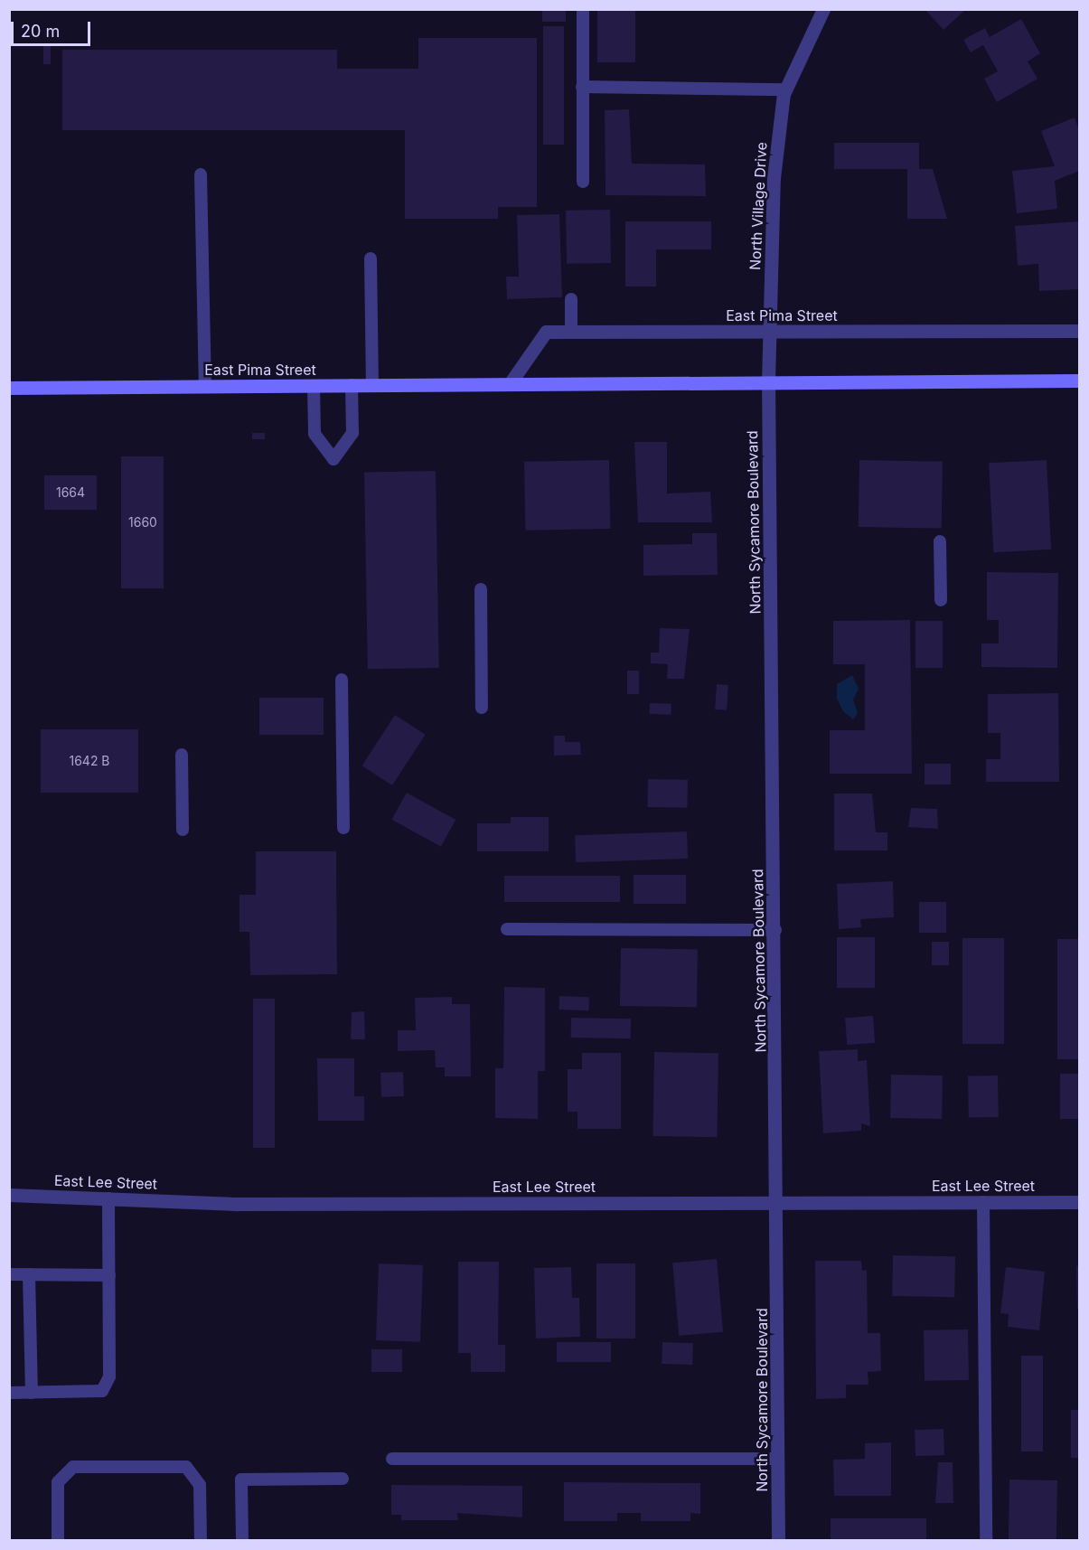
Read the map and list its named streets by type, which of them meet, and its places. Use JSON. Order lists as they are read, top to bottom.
{
  "streets": {
    "street": [
      "North Village Drive",
      "East Pima Street",
      "North Sycamore Boulevard",
      "East Lee Street"
    ]
  },
  "crossings": [
    ["North Village Drive", "East Pima Street"],
    ["North Village Drive", "North Sycamore Boulevard"],
    ["East Pima Street", "North Sycamore Boulevard"],
    ["North Sycamore Boulevard", "East Lee Street"]
  ],
  "house_numbers": ["1664", "1660", "1642 B"],
  "scale_bar": "20 m"
}
